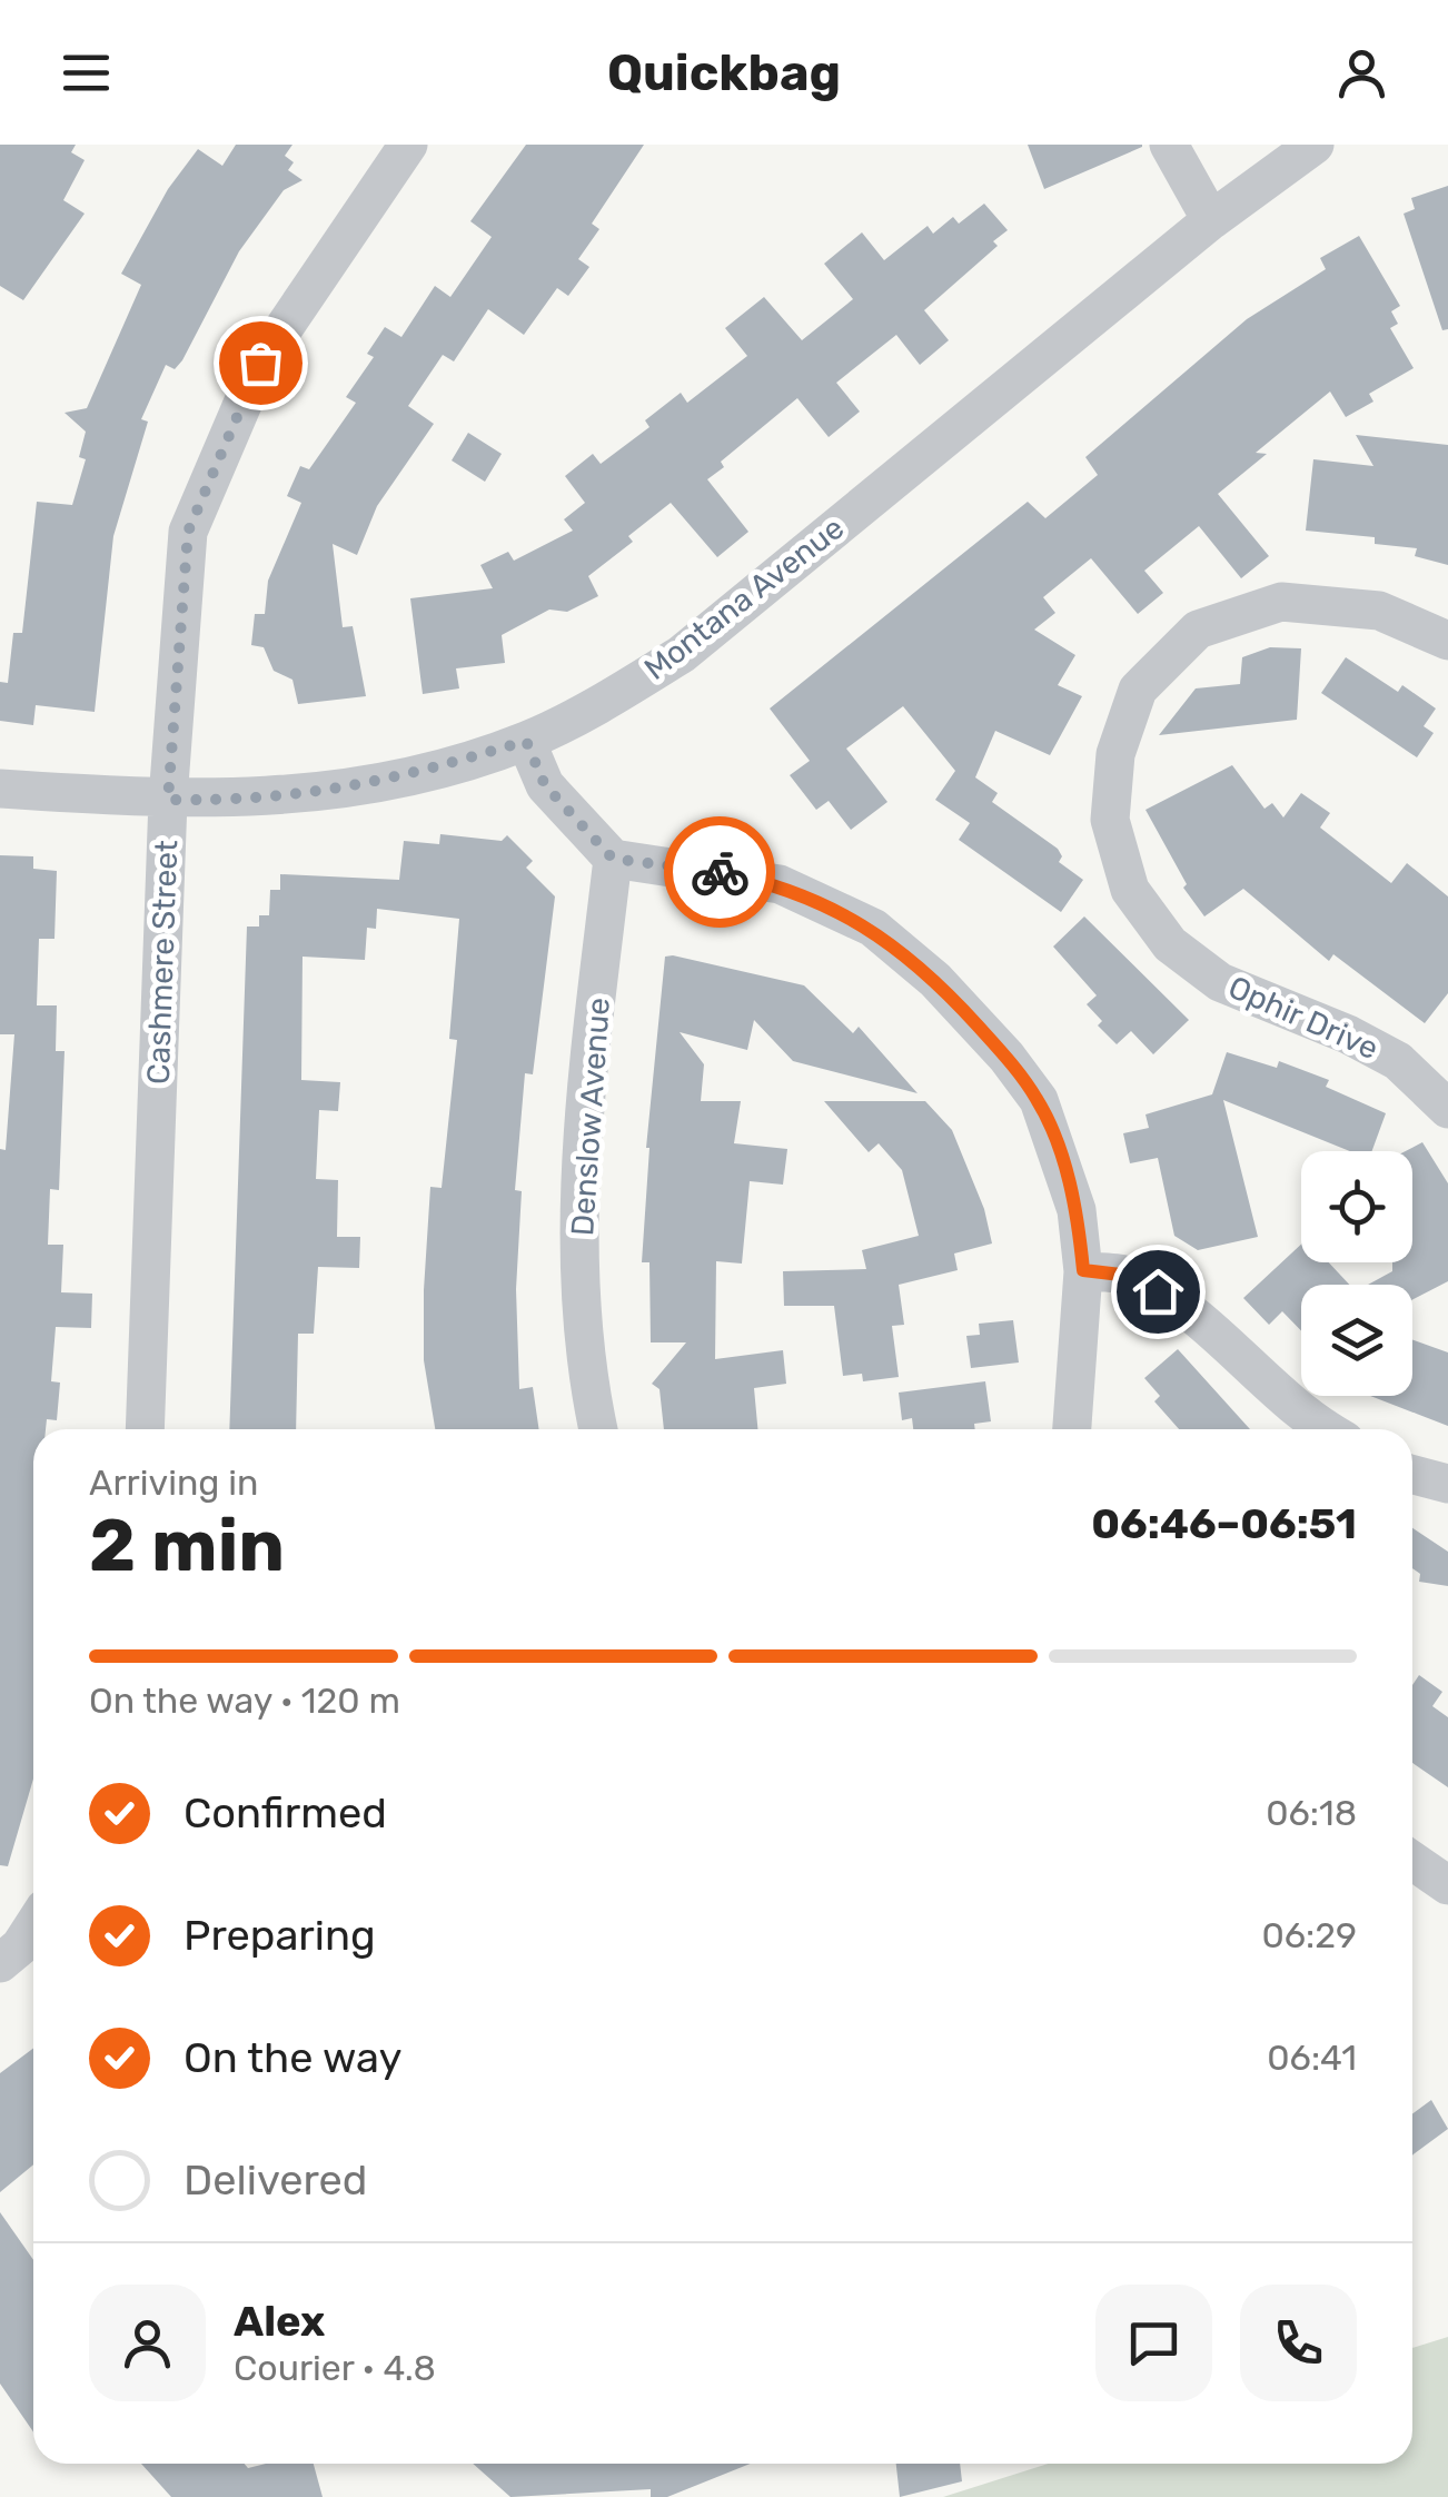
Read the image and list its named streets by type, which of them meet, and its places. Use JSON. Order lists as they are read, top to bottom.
{
  "streets": {
    "street": [
      "Montana Avenue",
      "Cashmere Street",
      "Ophir Drive",
      "Denslow Avenue"
    ]
  },
  "crossings": [
    ["Montana Avenue", "Cashmere Street"]
  ],
  "page": {
    "header": "Quickbag",
    "heading": ["2 min", "Arriving in", "06:46–06:51"],
    "panel": ["Alex", "Courier · 4.8"],
    "bar": "On the way · 120 m",
    "list": [
      ["Confirmed", "06:18"],
      ["Preparing", "06:29"],
      ["On the way", "06:41"],
      "Delivered"
    ]
  }
}
